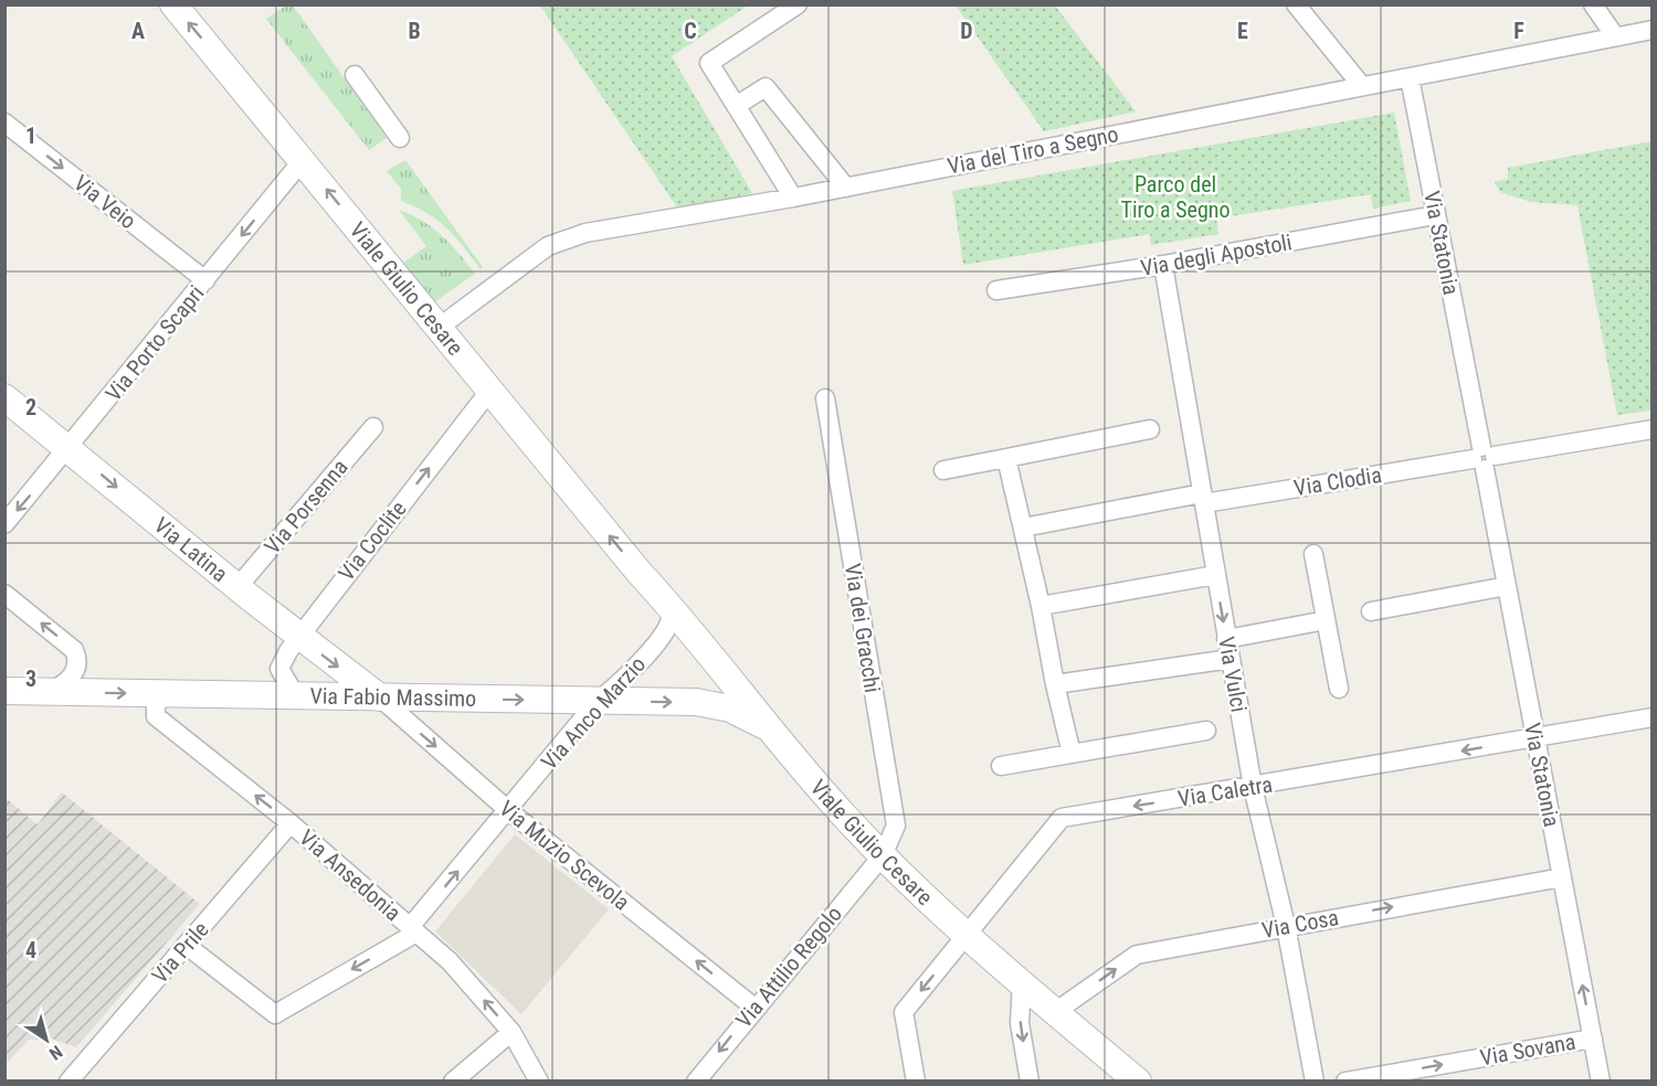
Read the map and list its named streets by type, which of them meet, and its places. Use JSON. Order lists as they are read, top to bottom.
{
  "streets": {
    "main road": ["Viale Giulio Cesare", "Via Latina", "Via Fabio Massimo"],
    "street": [
      "Via del Tiro a Segno",
      "Via Veio",
      "Via Statonia",
      "Via degli Apostoli",
      "Via Porto Scapri",
      "Via Clodia",
      "Via Porsenna",
      "Via Coclite",
      "Via dei Gracchi",
      "Via Vulci",
      "Via Anco Marzio",
      "Via Caletra",
      "Via Muzio Scevola",
      "Via Ansedonia",
      "Via Cosa",
      "Via Prile",
      "Via Attilio Regolo",
      "Via Sovana"
    ]
  },
  "crossings": [
    ["Via del Tiro a Segno", "Via Statonia"],
    ["Via del Tiro a Segno", "Viale Giulio Cesare"],
    ["Via Veio", "Via Porto Scapri"],
    ["Via Statonia", "Via degli Apostoli"],
    ["Via Statonia", "Via Clodia"],
    ["Via Statonia", "Via Caletra"],
    ["Via Statonia", "Via Cosa"],
    ["Via Statonia", "Via Sovana"],
    ["Via degli Apostoli", "Via Vulci"],
    ["Viale Giulio Cesare", "Via Porto Scapri"],
    ["Viale Giulio Cesare", "Via Coclite"],
    ["Viale Giulio Cesare", "Via dei Gracchi"],
    ["Viale Giulio Cesare", "Via Fabio Massimo"],
    ["Viale Giulio Cesare", "Via Anco Marzio"],
    ["Viale Giulio Cesare", "Via Caletra"],
    ["Viale Giulio Cesare", "Via Cosa"],
    ["Viale Giulio Cesare", "Via Attilio Regolo"],
    ["Via Porto Scapri", "Via Latina"],
    ["Via Clodia", "Via Vulci"],
    ["Via Porsenna", "Via Latina"],
    ["Via Coclite", "Via Latina"],
    ["Via Coclite", "Via Fabio Massimo"],
    ["Via Latina", "Via Fabio Massimo"],
    ["Via Latina", "Via Muzio Scevola"],
    ["Via dei Gracchi", "Via Attilio Regolo"],
    ["Via Vulci", "Via Caletra"],
    ["Via Vulci", "Via Cosa"],
    ["Via Fabio Massimo", "Via Anco Marzio"],
    ["Via Fabio Massimo", "Via Muzio Scevola"],
    ["Via Fabio Massimo", "Via Ansedonia"],
    ["Via Anco Marzio", "Via Muzio Scevola"],
    ["Via Anco Marzio", "Via Ansedonia"],
    ["Via Anco Marzio", "Via Prile"],
    ["Via Muzio Scevola", "Via Attilio Regolo"],
    ["Via Ansedonia", "Via Prile"]
  ],
  "one_way": [
    "Via Veio",
    "Viale Giulio Cesare",
    "Via Porto Scapri",
    "Via Coclite",
    "Via Latina",
    "Via Fabio Massimo",
    "Via Ansedonia",
    "Via Cosa",
    "Via Sovana"
  ],
  "parks": ["Parco del Tiro a Segno"],
  "north": "bottom right",
  "grid": {
    "columns": [
      "A",
      "B",
      "C",
      "D",
      "E",
      "F"
    ],
    "rows": [
      "1",
      "2",
      "3",
      "4"
    ]
  }
}
